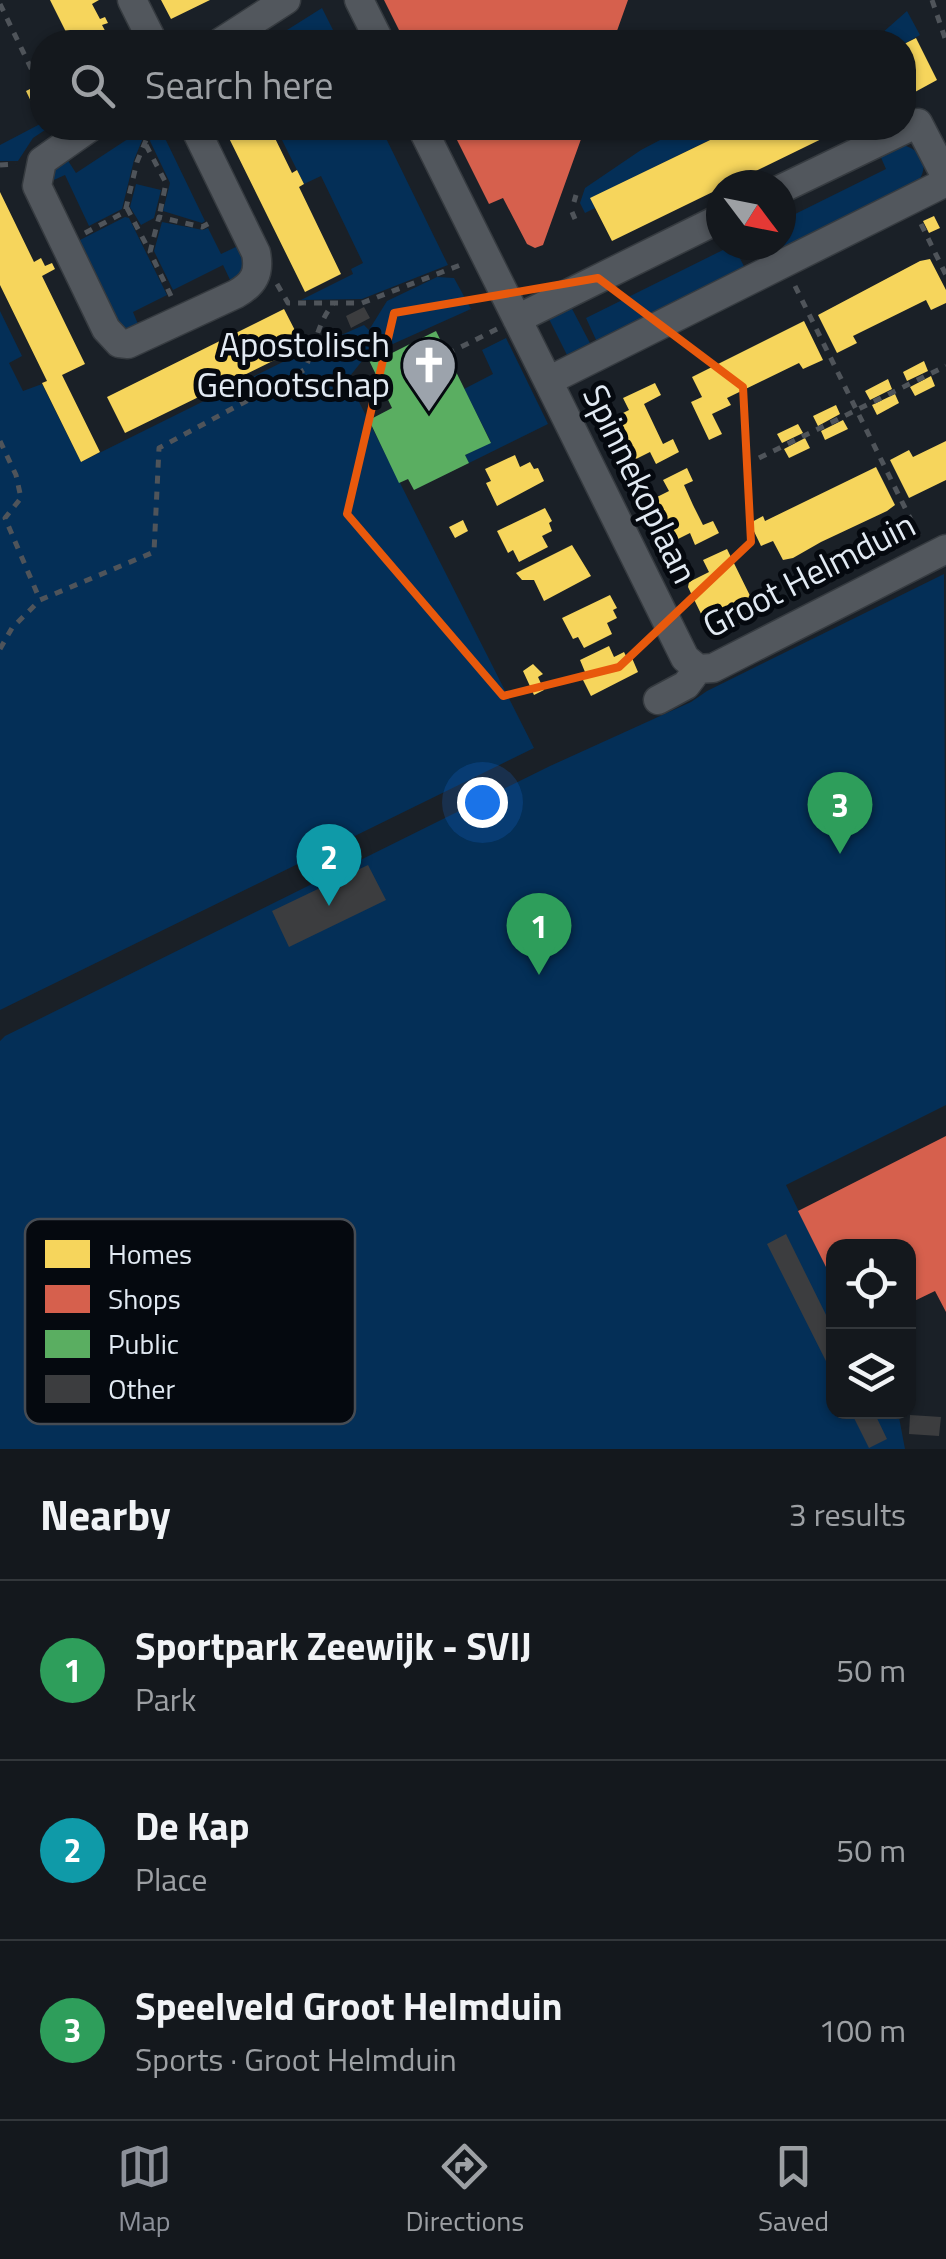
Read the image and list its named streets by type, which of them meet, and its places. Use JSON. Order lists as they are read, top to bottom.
{
  "streets": {
    "street": ["Spinnekoplaan", "Groot Helmduin"]
  },
  "crossings": [
    ["Spinnekoplaan", "Groot Helmduin"]
  ],
  "places": {
    "church": ["Apostolisch Genootschap"]
  },
  "legend": [
    "Homes",
    "Shops",
    "Public",
    "Other"
  ],
  "north": "bottom right",
  "page": {
    "search": "Search here",
    "pins": ["3", "2", "1"],
    "heading": ["Nearby", "3 results"],
    "list": [
      {
        "mark": "1",
        "name": "Sportpark Zeewijk - SVIJ",
        "note": "Park",
        "value": "50 m"
      },
      {
        "mark": "2",
        "name": "De Kap",
        "note": "Place",
        "value": "50 m"
      },
      {
        "mark": "3",
        "name": "Speelveld Groot Helmduin",
        "note": "Sports · Groot Helmduin",
        "value": "100 m"
      }
    ],
    "nav": ["Map", "Directions", "Saved"]
  }
}
